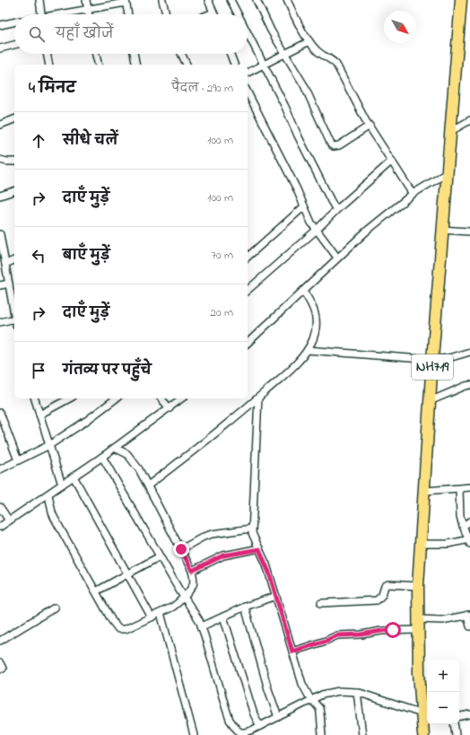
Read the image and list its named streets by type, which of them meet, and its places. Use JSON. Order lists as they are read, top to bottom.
{
  "streets": {
    "highway": ["NH719"]
  },
  "north": "bottom right",
  "page": {
    "search": "यहाँ खोजें",
    "heading": ["4 मिनट", "पैदल · 290 m"],
    "list": [
      ["सीधे चलें", "100 m"],
      ["दाएँ मुड़ें", "100 m"],
      ["बाएँ मुड़ें", "70 m"],
      ["दाएँ मुड़ें", "20 m"],
      "गंतव्य पर पहुँचे"
    ],
    "map_buttons": ["+", "−"]
  }
}
